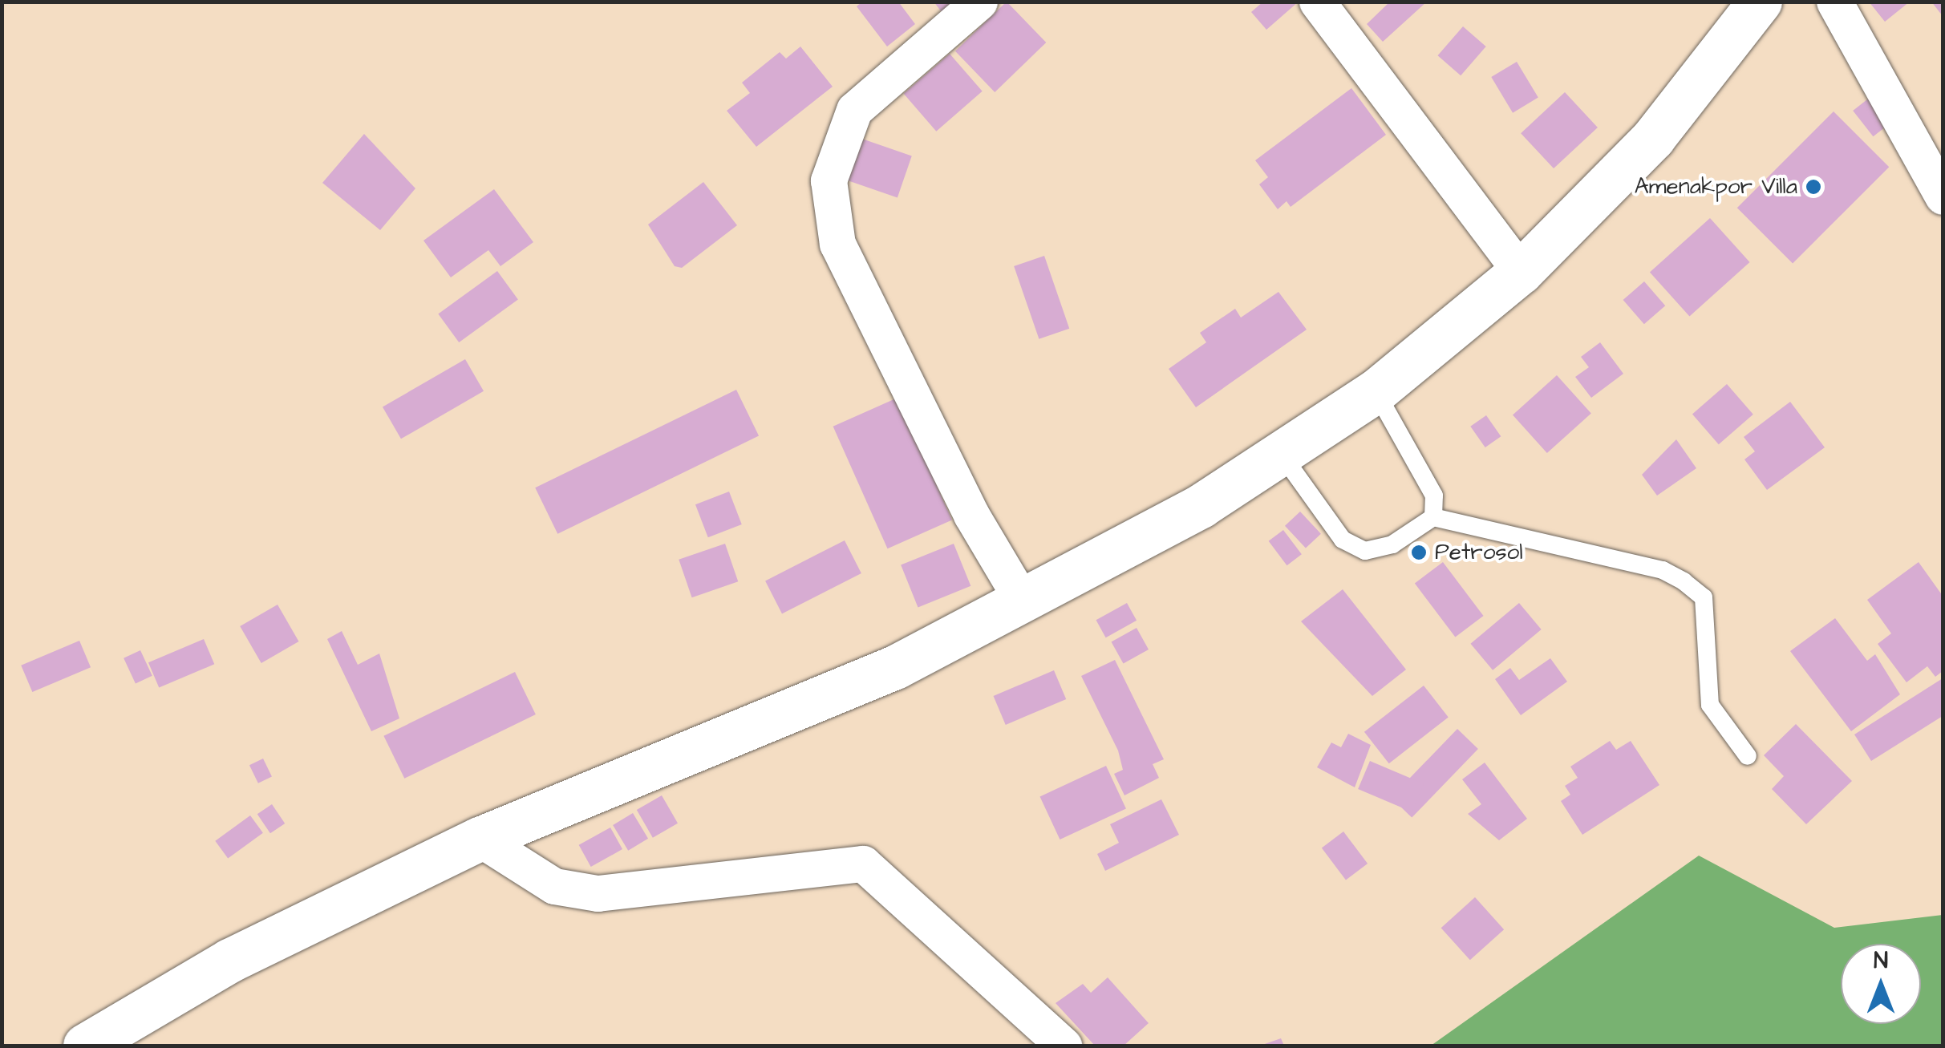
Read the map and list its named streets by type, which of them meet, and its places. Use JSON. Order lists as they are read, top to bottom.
{
  "places": ["Amenakpor Villa", "Petrosol"],
  "north": "top"
}
